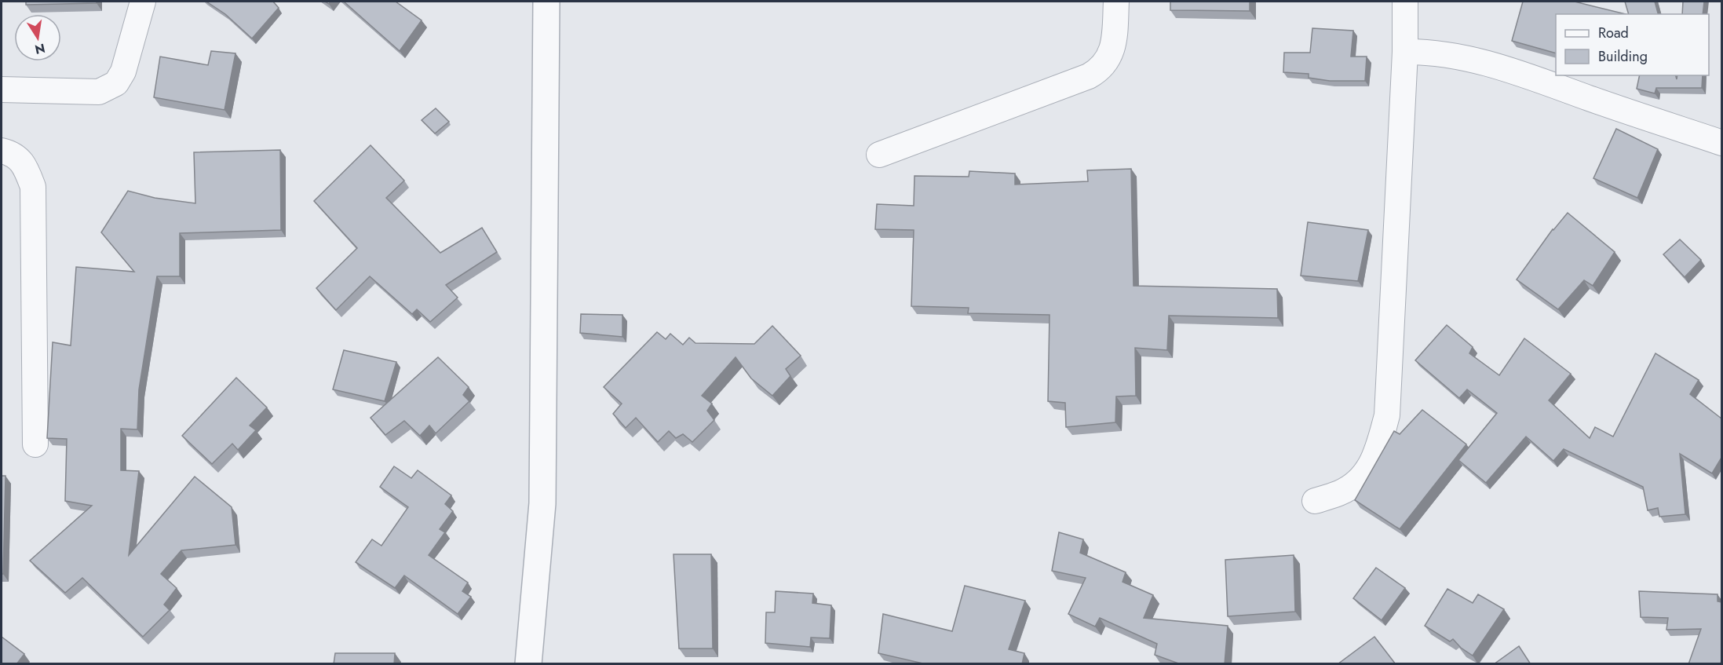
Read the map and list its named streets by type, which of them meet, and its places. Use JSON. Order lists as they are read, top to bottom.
{
  "legend": ["Road", "Building"],
  "north": "bottom"
}
